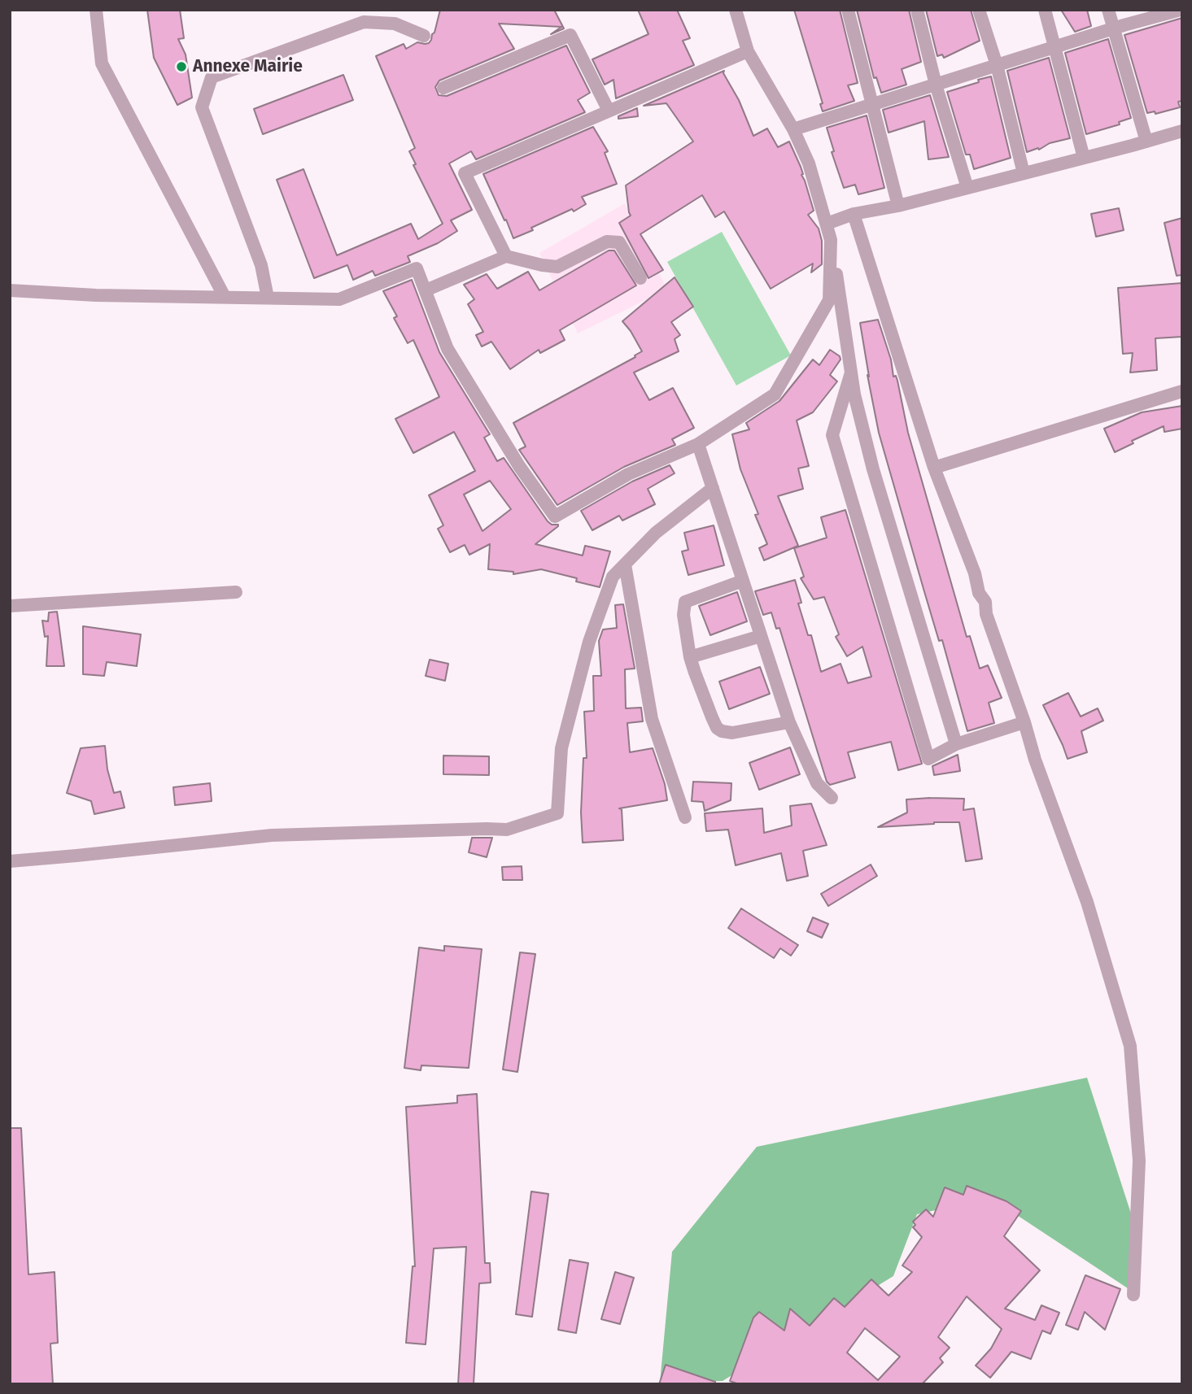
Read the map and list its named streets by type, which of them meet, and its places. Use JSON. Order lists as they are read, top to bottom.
{
  "places": ["Annexe Mairie"]
}
